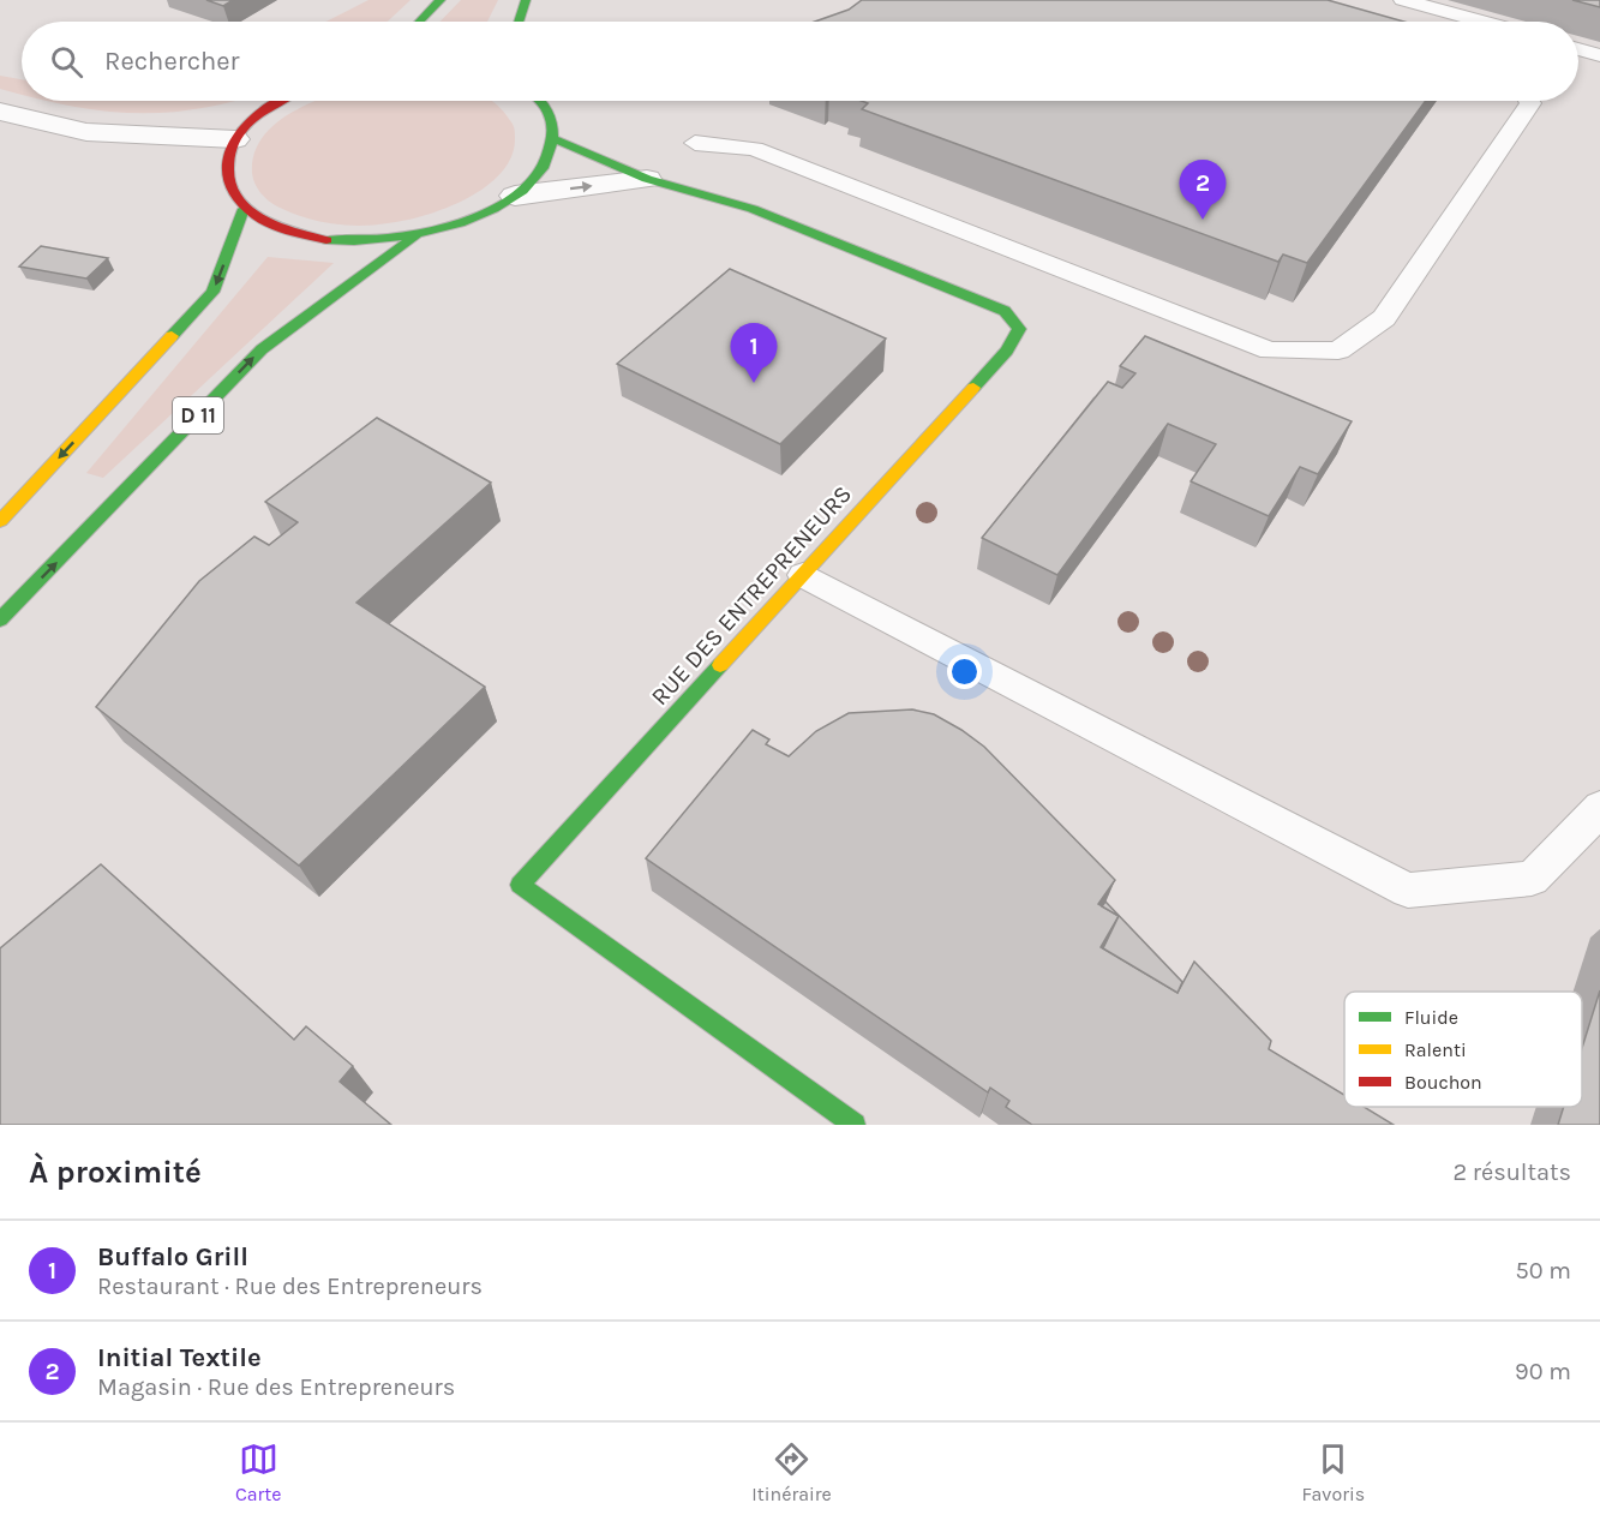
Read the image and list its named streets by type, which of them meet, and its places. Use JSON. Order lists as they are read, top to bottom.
{
  "streets": {
    "main road": ["D 11", "RUE DES ENTREPRENEURS"]
  },
  "legend": ["Fluide", "Ralenti", "Bouchon"],
  "page": {
    "search": "Rechercher",
    "pins": ["2", "1"],
    "heading": ["À proximité", "2 résultats"],
    "list": [
      {
        "mark": "1",
        "name": "Buffalo Grill",
        "note": "Restaurant · Rue des Entrepreneurs",
        "value": "50 m"
      },
      {
        "mark": "2",
        "name": "Initial Textile",
        "note": "Magasin · Rue des Entrepreneurs",
        "value": "90 m"
      }
    ],
    "nav": ["Carte", "Itinéraire", "Favoris"]
  }
}
